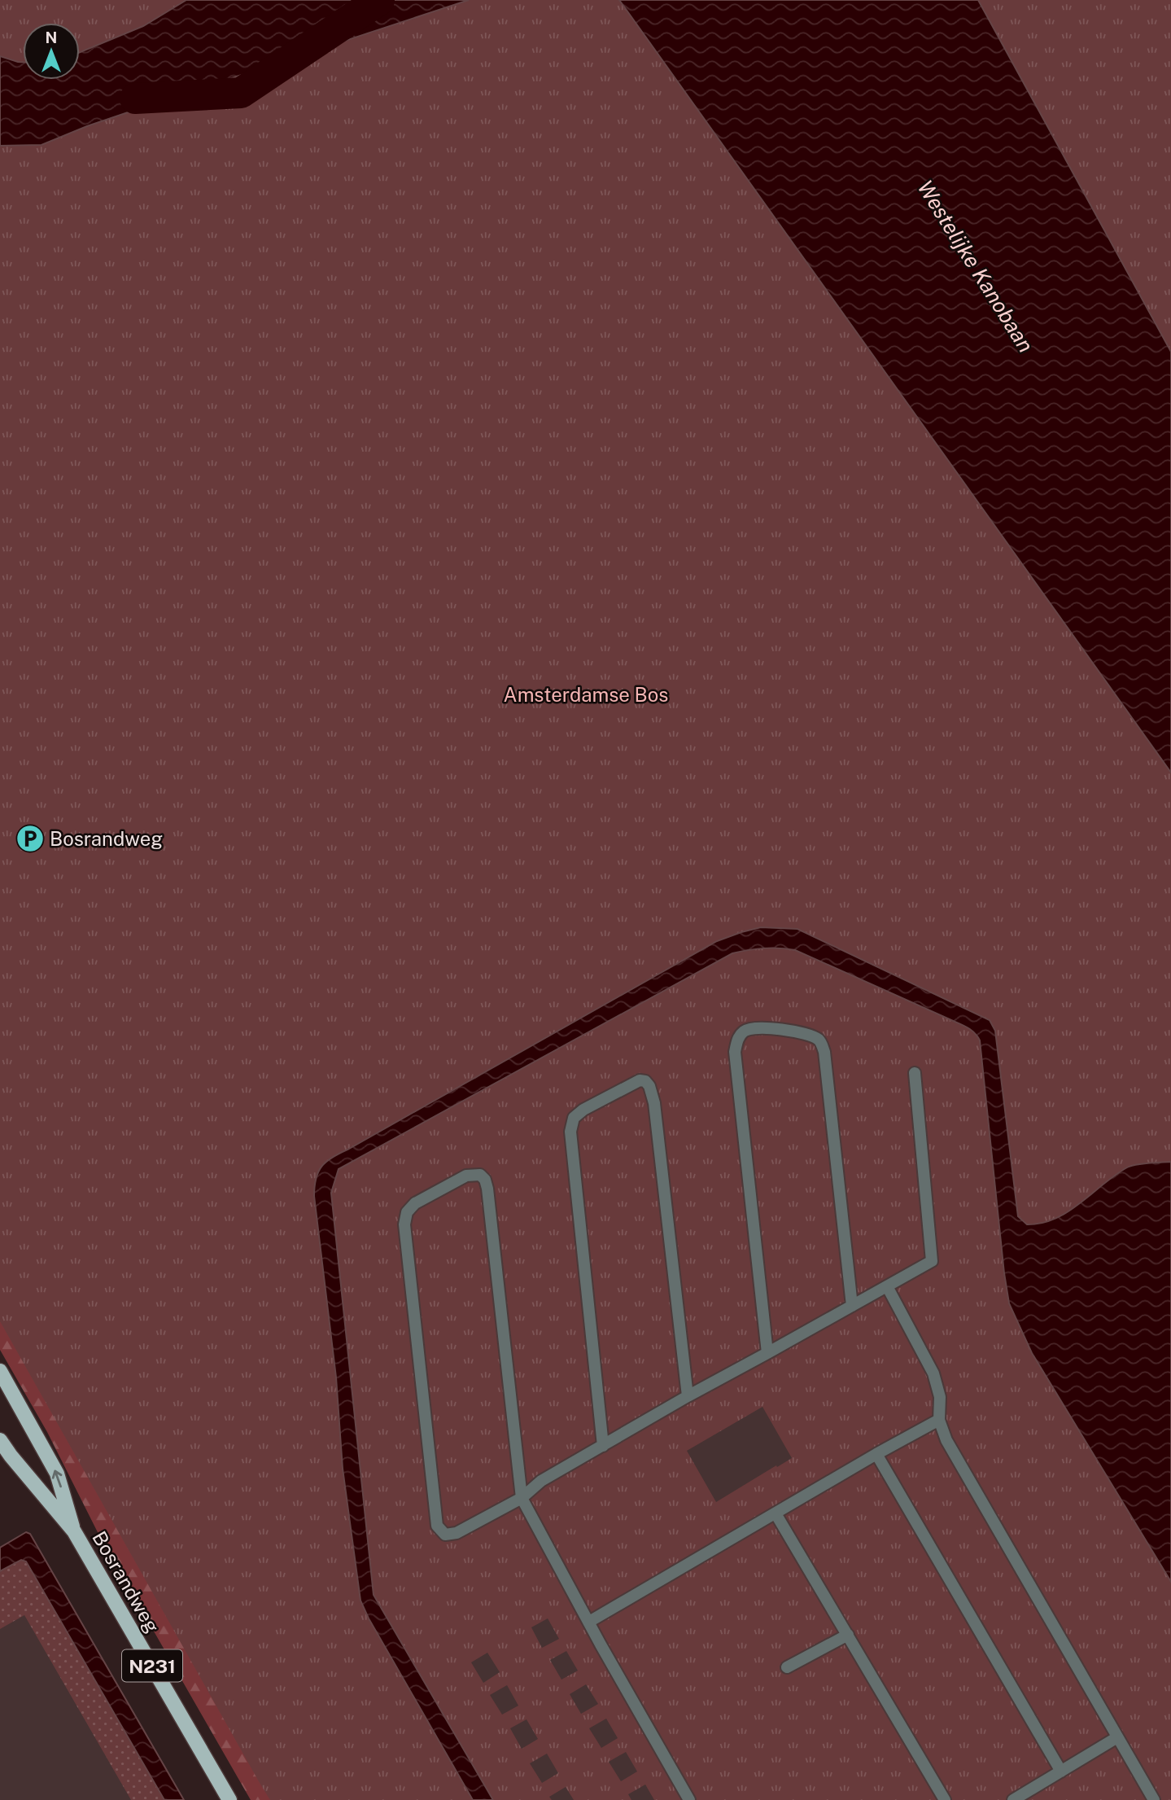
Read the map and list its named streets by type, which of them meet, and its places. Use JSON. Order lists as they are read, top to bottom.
{
  "streets": {
    "main road": ["Bosrandweg", "N231"]
  },
  "water": ["Westelijke Kanobaan"],
  "parks": ["Amsterdamse Bos"],
  "places": {
    "parking": ["Bosrandweg"]
  },
  "north": "top"
}
